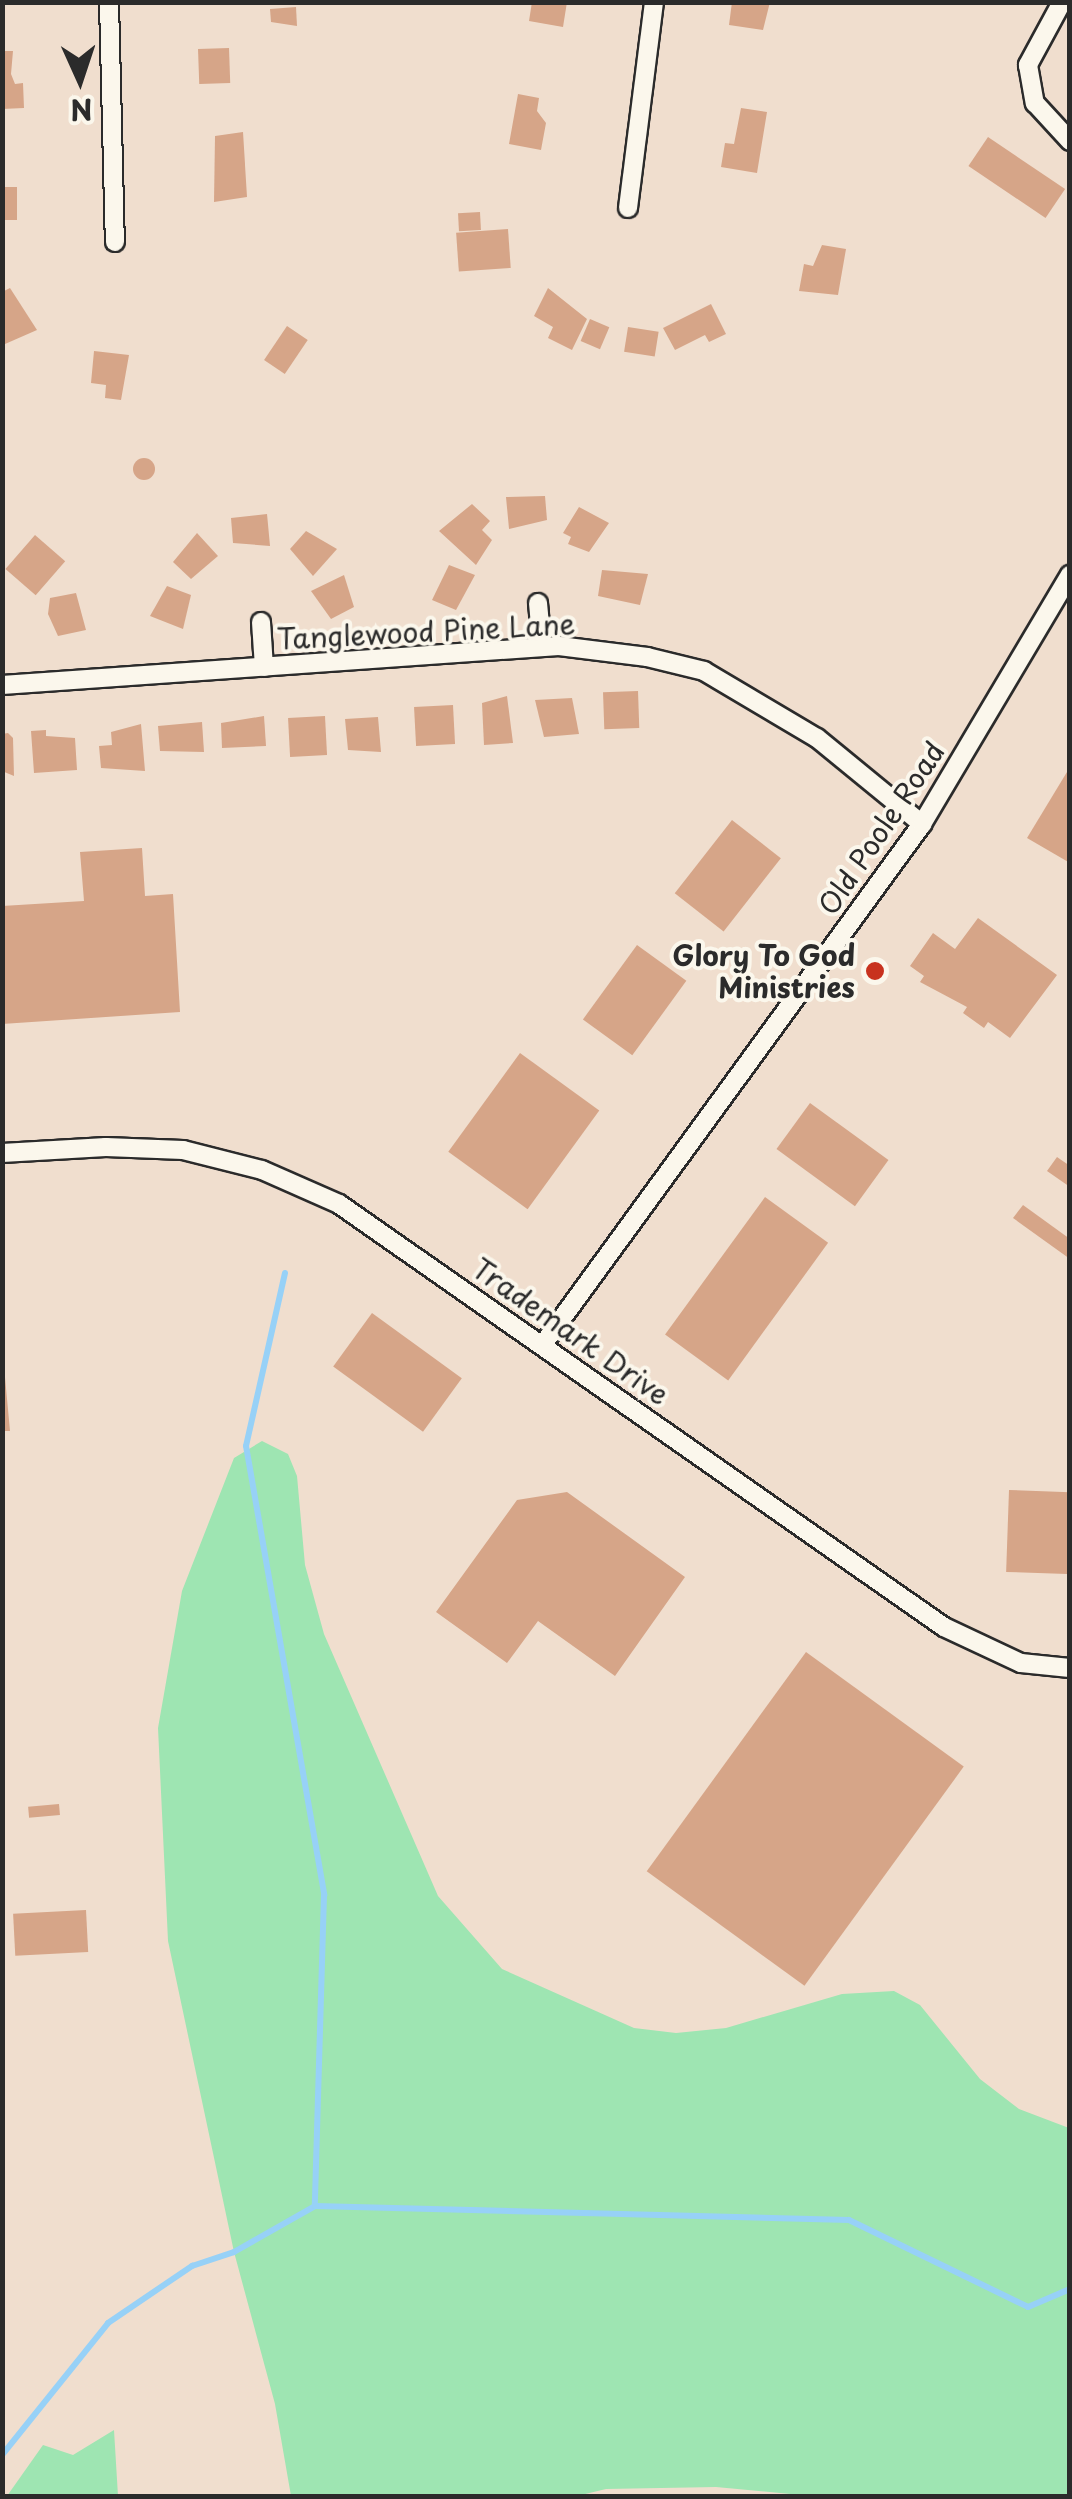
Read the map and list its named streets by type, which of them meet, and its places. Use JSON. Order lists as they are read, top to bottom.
{
  "streets": {
    "street": ["Tanglewood Pine Lane", "Old Poole Road", "Trademark Drive"]
  },
  "crossings": [
    ["Tanglewood Pine Lane", "Old Poole Road"],
    ["Old Poole Road", "Trademark Drive"]
  ],
  "places": ["Glory To God Ministries"],
  "north": "bottom"
}
